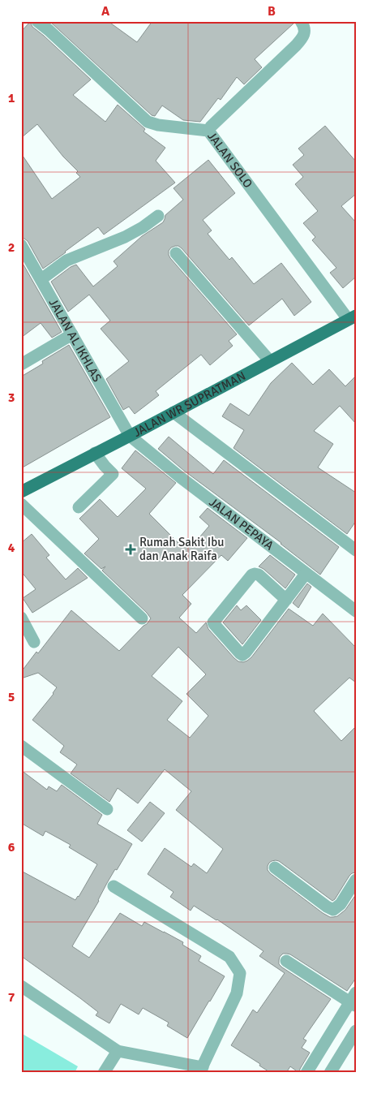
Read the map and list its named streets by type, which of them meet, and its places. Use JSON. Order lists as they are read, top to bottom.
{
  "streets": {
    "main road": ["JALAN WR SUPRATMAN"],
    "street": ["JALAN SOLO", "JALAN AL IKHLAS", "JALAN PEPAYA"]
  },
  "crossings": [
    ["JALAN SOLO", "JALAN WR SUPRATMAN"],
    ["JALAN AL IKHLAS", "JALAN WR SUPRATMAN"],
    ["JALAN AL IKHLAS", "JALAN PEPAYA"],
    ["JALAN WR SUPRATMAN", "JALAN PEPAYA"]
  ],
  "places": {
    "health": ["Rumah Sakit Ibu dan Anak Raifa"]
  },
  "grid": {
    "columns": ["A", "B"],
    "rows": [
      "1",
      "2",
      "3",
      "4",
      "5",
      "6",
      "7"
    ]
  }
}
